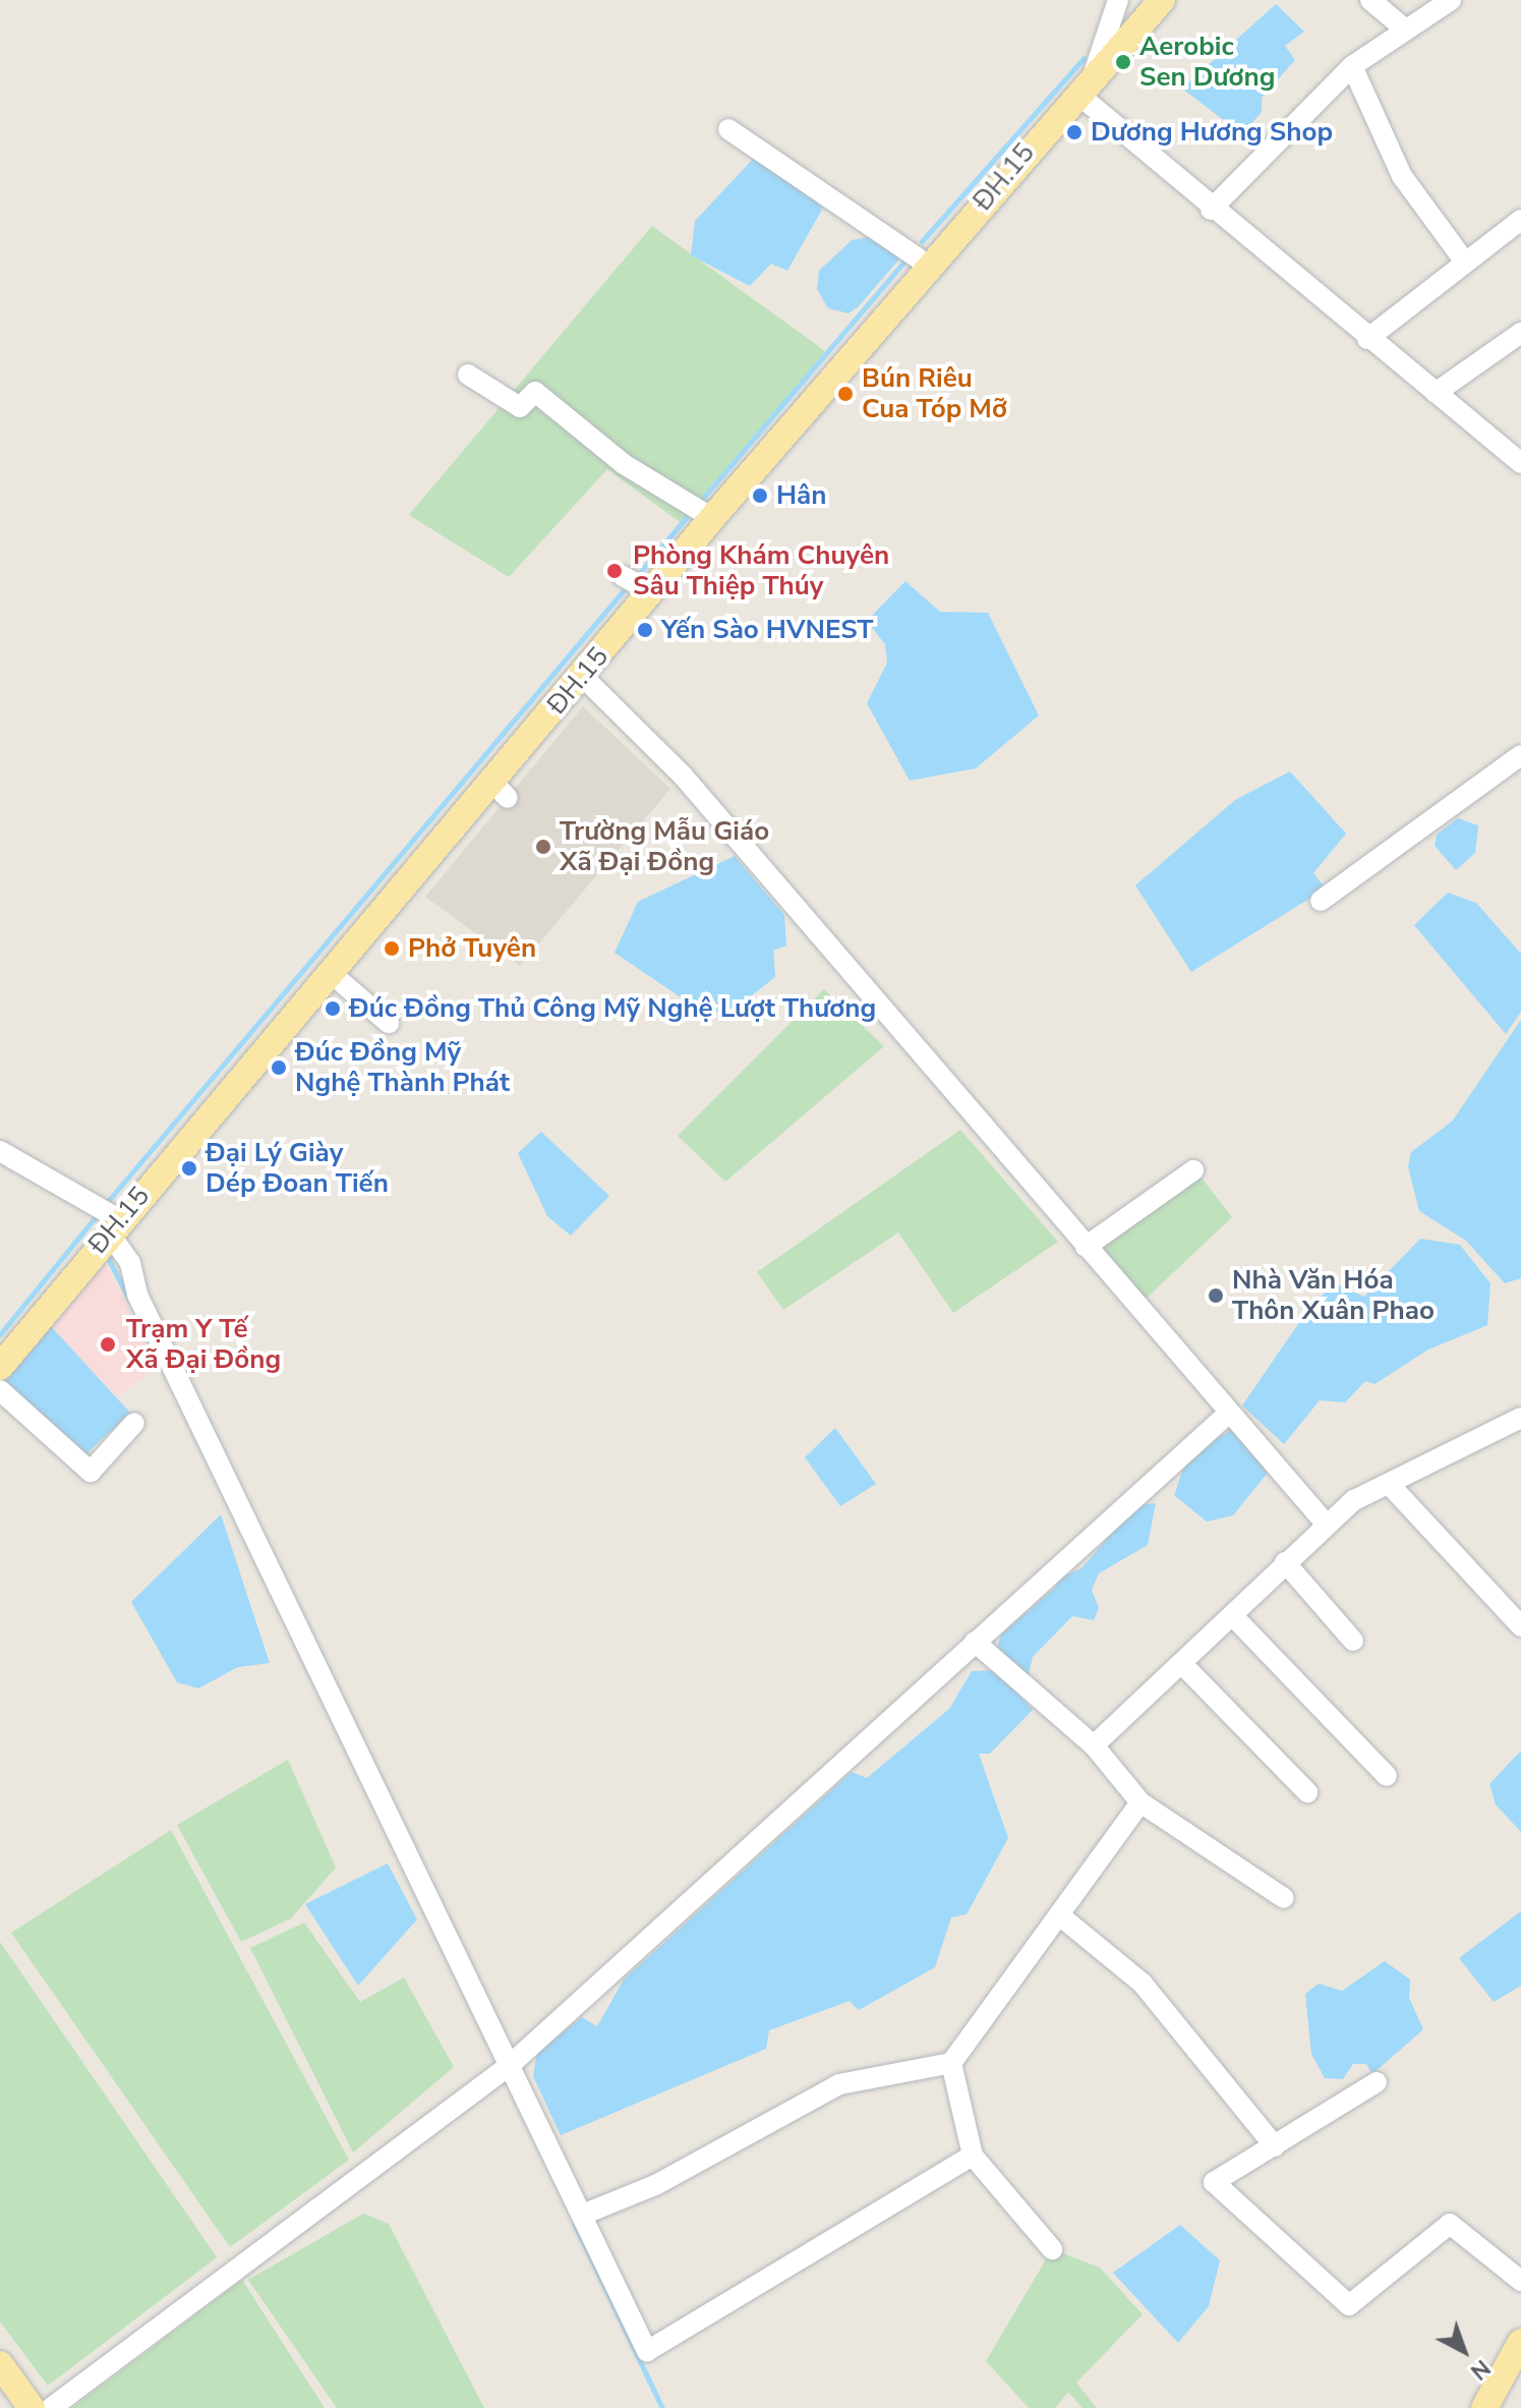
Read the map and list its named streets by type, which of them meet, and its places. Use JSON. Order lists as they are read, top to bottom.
{
  "streets": {
    "main road": ["ĐH.15"]
  },
  "places": [
    "Aerobic Sen Dương",
    "Dương Hương Shop",
    "Bún Riêu Cua Tóp Mỡ",
    "Hân",
    "Phòng Khám Chuyên Sâu Thiệp Thúy",
    "Yến Sào HVNEST",
    "Trường Mẫu Giáo Xã Đại Đồng",
    "Phở Tuyên",
    "Đúc Đồng Thủ Công Mỹ Nghệ Lượt Thương",
    "Đúc Đồng Mỹ Nghệ Thành Phát",
    "Đại Lý Giày Dép Đoan Tiến",
    "Nhà Văn Hóa Thôn Xuân Phao",
    "Trạm Y Tế Xã Đại Đồng"
  ],
  "north": "bottom right"
}
